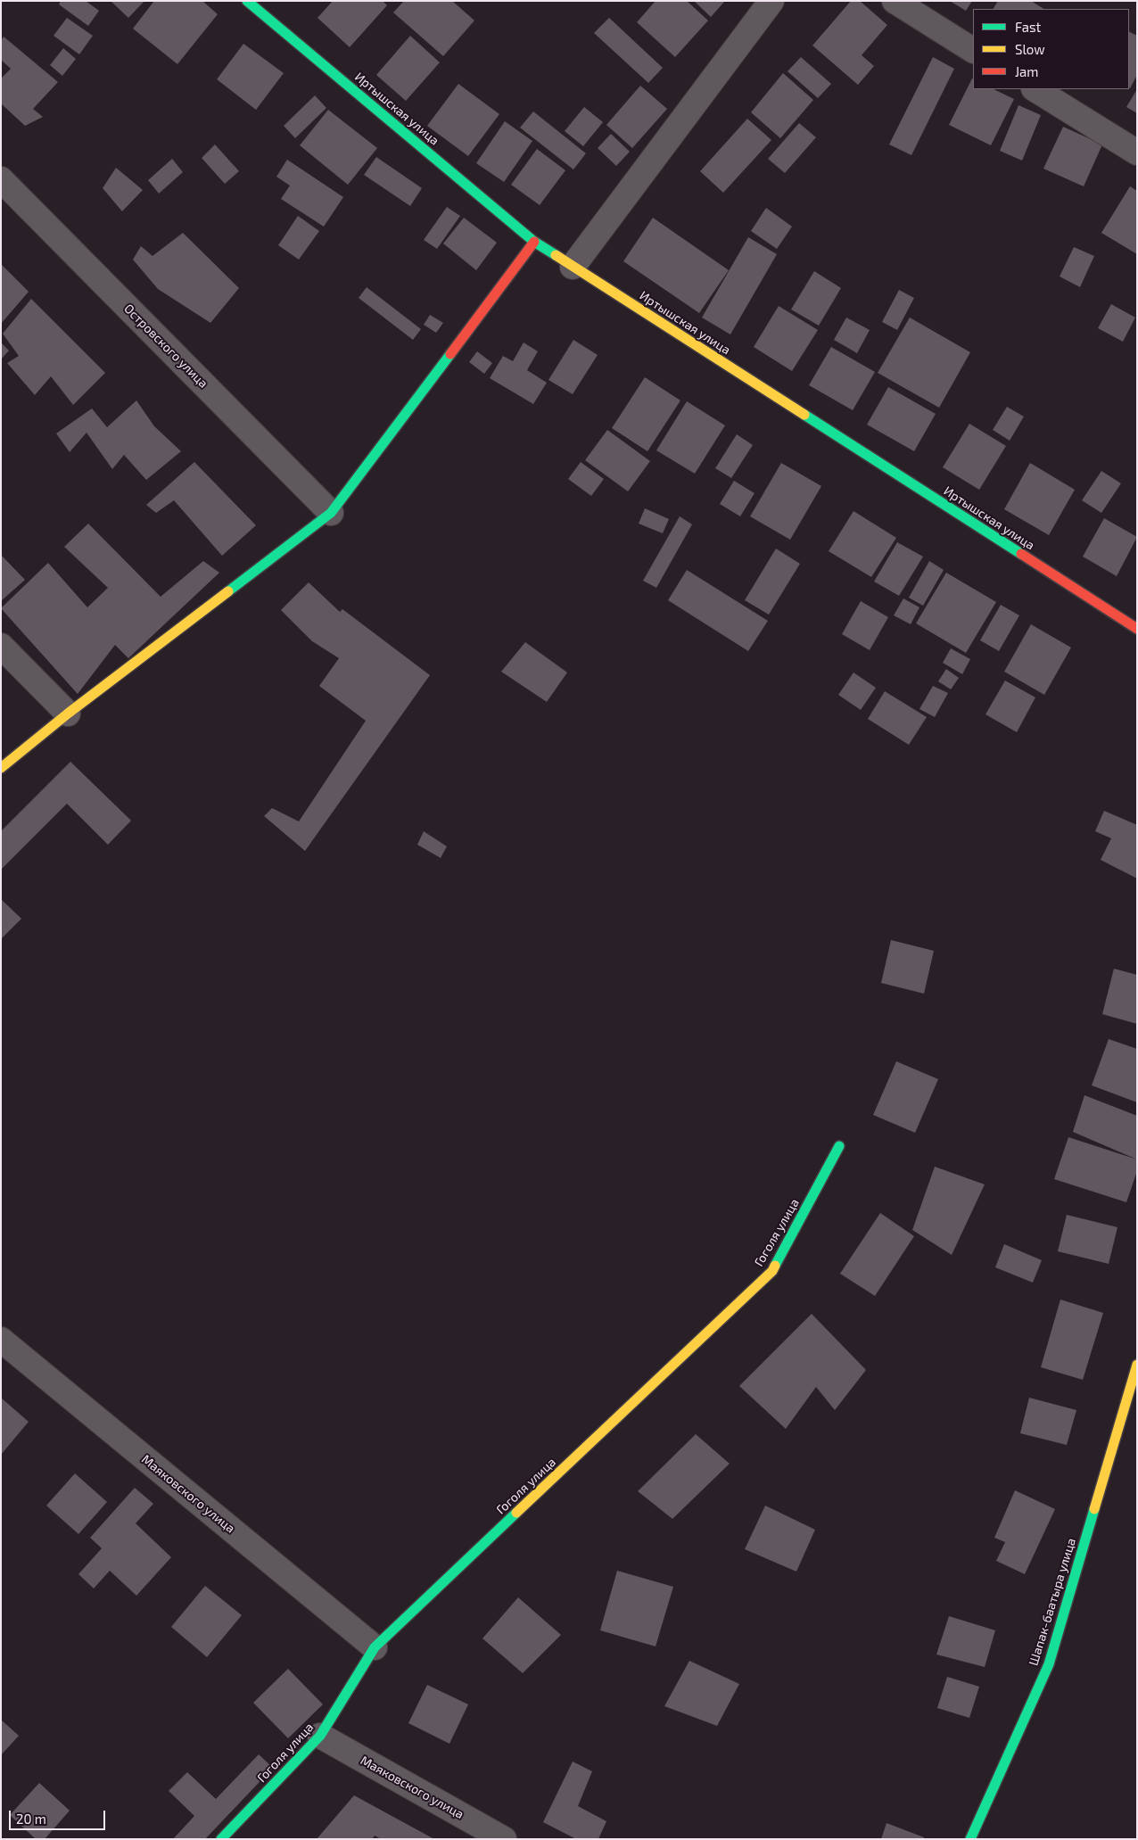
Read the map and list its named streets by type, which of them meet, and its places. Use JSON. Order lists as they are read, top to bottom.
{
  "streets": {
    "street": [
      "Иртышская улица",
      "Островского улица",
      "Гоголя улица",
      "Маяковского улица",
      "Шапак-баатыра улица"
    ]
  },
  "crossings": [
    ["Гоголя улица", "Маяковского улица"]
  ],
  "legend": ["Fast", "Slow", "Jam"],
  "scale_bar": "20 m"
}
